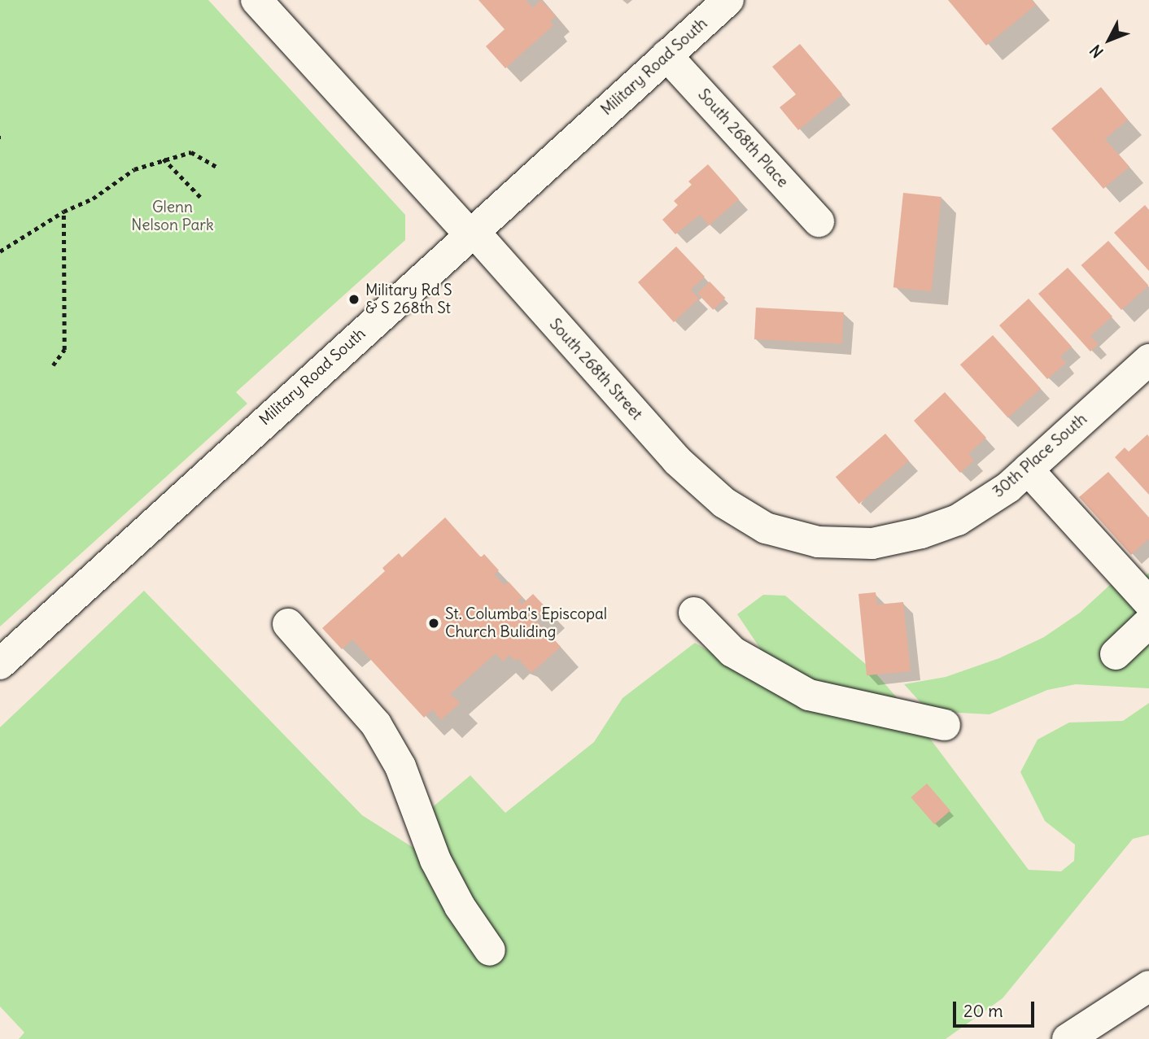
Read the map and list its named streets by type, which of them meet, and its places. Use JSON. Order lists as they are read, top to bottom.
{
  "streets": {
    "main road": [
      "Military Road South",
      "South 268th Place",
      "South 268th Street",
      "30th Place South"
    ]
  },
  "crossings": [
    ["Military Road South", "South 268th Place"],
    ["Military Road South", "South 268th Street"],
    ["South 268th Street", "30th Place South"]
  ],
  "parks": ["Glenn Nelson Park"],
  "places": ["Military Rd S & S 268th St", "St. Columba's Episcopal Church Buliding"],
  "scale_bar": "20 m",
  "north": "bottom left"
}
